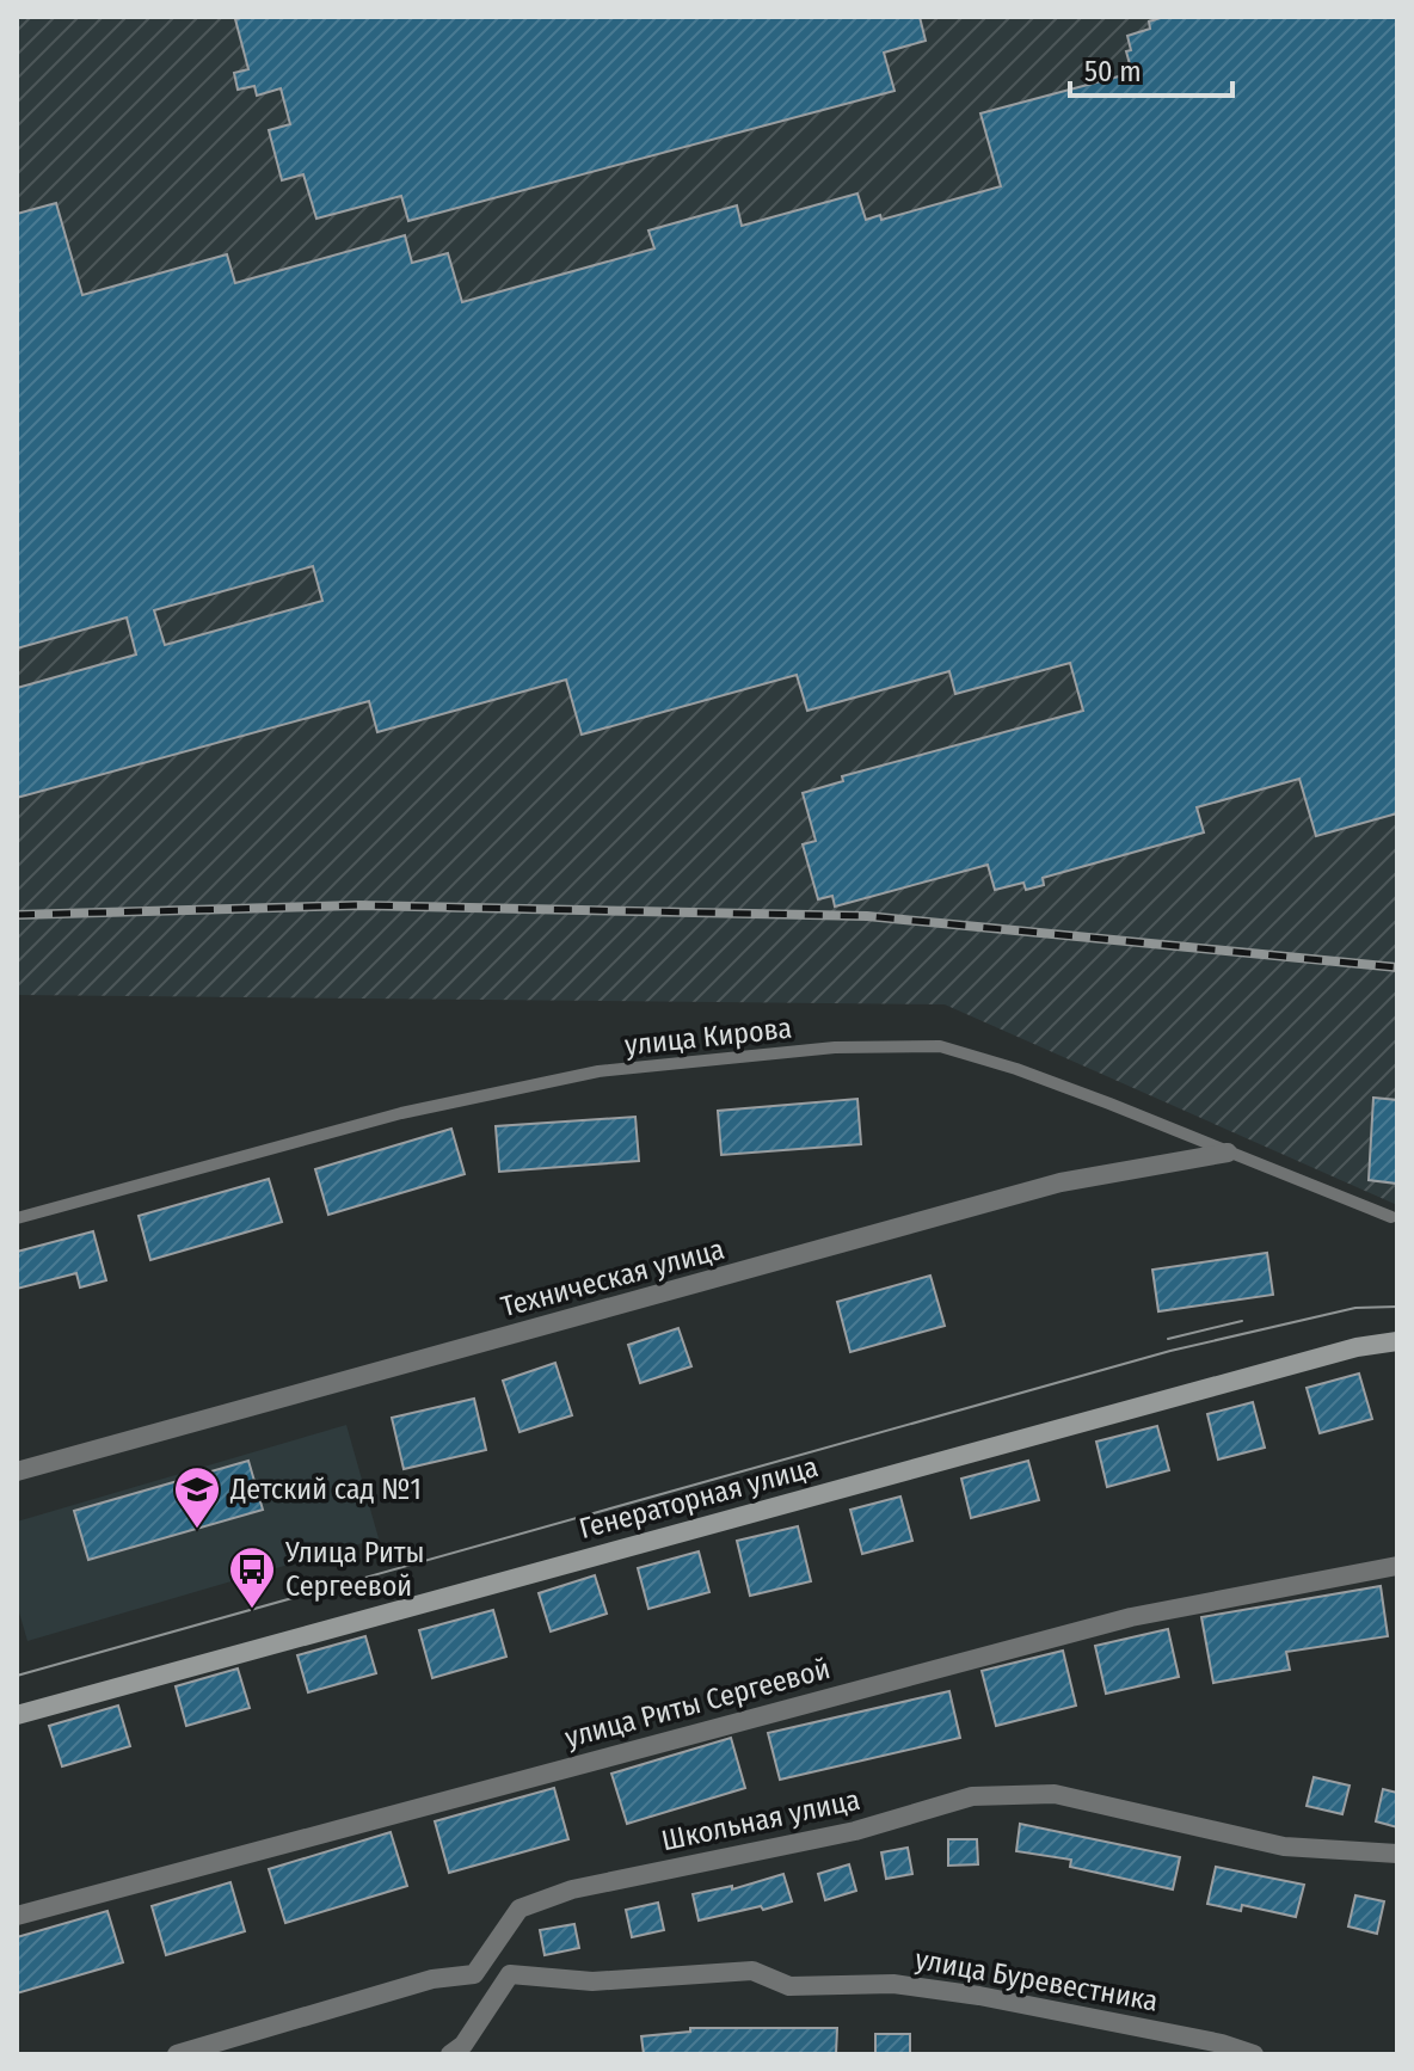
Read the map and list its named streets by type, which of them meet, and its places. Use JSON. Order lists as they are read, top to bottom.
{
  "streets": {
    "main road": ["Генераторная улица"],
    "street": [
      "Техническая улица",
      "улица Риты Сергеевой",
      "Школьная улица",
      "улица Буревестника"
    ],
    "lane": ["улица Кирова"]
  },
  "crossings": [
    ["улица Кирова", "Техническая улица"],
    ["Школьная улица", "улица Буревестника"]
  ],
  "places": {
    "school or university": ["Детский сад №1"],
    "bus stop": ["Улица Риты Сергеевой"]
  },
  "scale_bar": "50 m"
}
